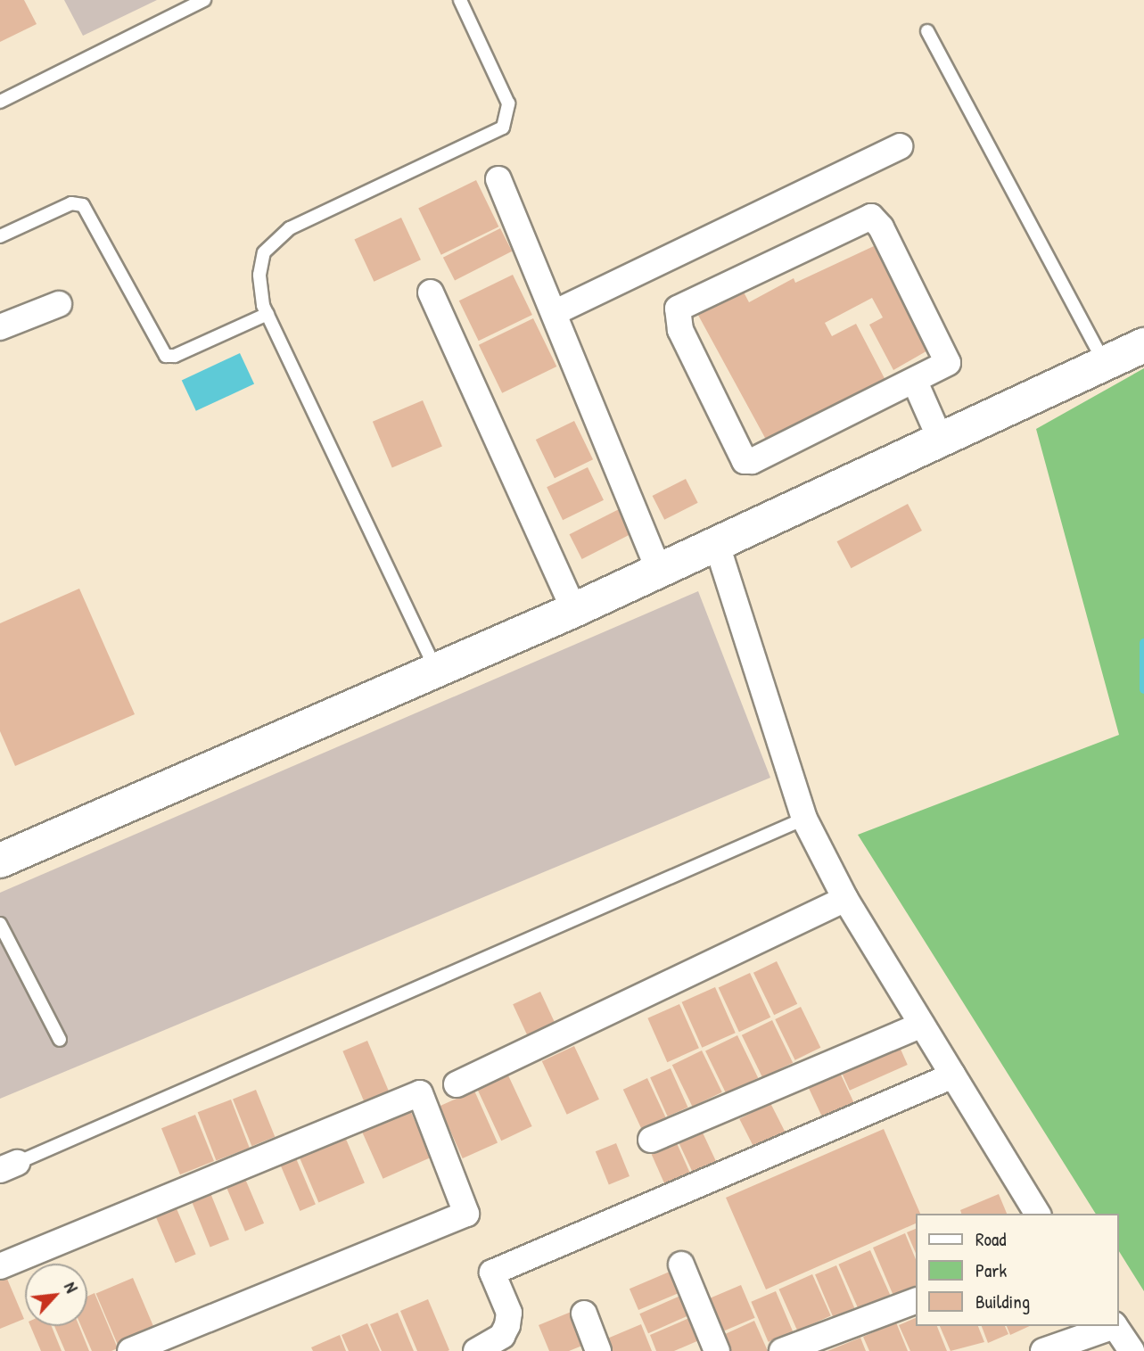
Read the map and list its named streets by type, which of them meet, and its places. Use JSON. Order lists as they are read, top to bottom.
{
  "legend": ["Road", "Park", "Building"],
  "north": "top right"
}
